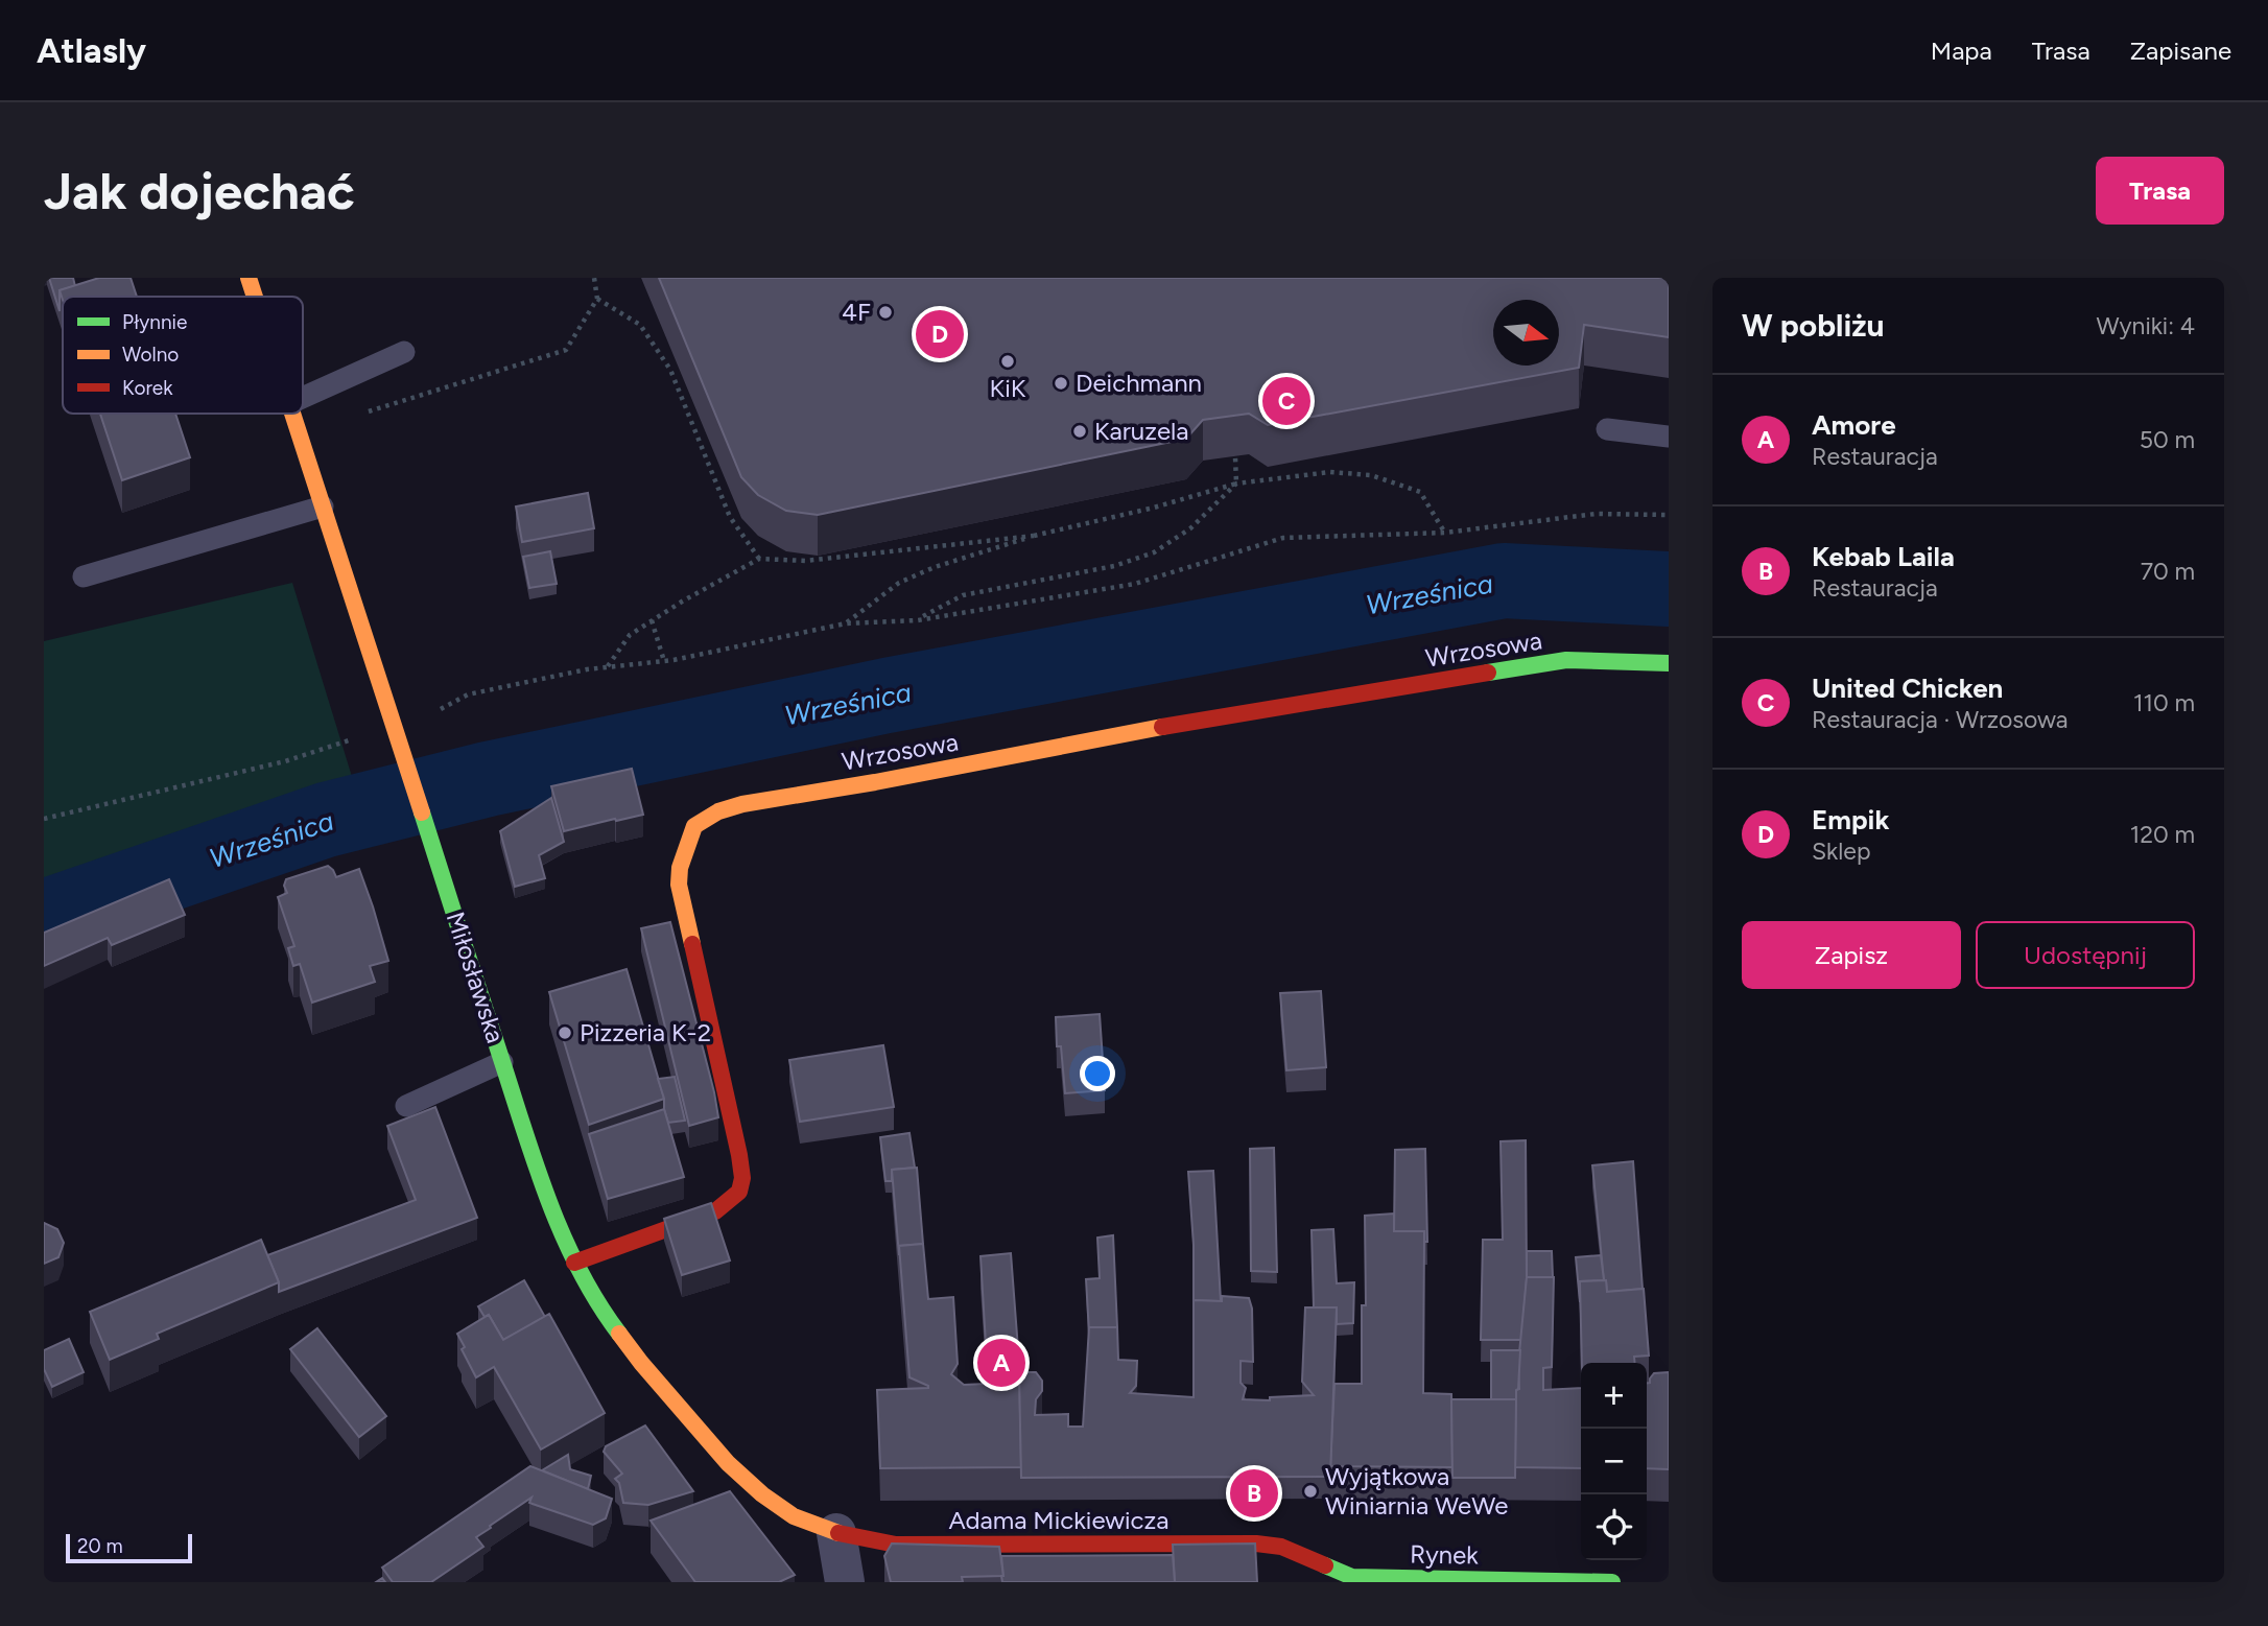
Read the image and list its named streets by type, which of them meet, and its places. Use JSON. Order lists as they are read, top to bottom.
{
  "streets": {
    "street": [
      "Wrzosowa",
      "Miłosławska",
      "Adama Mickiewicza",
      "Rynek"
    ]
  },
  "crossings": [
    ["Wrzosowa", "Miłosławska"],
    ["Miłosławska", "Adama Mickiewicza"],
    ["Adama Mickiewicza", "Rynek"]
  ],
  "water": ["Wrześnica"],
  "places": [
    "4F",
    "KiK",
    "Deichmann",
    "Karuzela",
    "Pizzeria K-2",
    "Wyjątkowa Winiarnia WeWe"
  ],
  "legend": ["Płynnie", "Wolno", "Korek"],
  "scale_bar": "20 m",
  "north": "right",
  "page": {
    "header": "Atlasly",
    "nav": ["Mapa", "Trasa", "Zapisane"],
    "buttons": [
      "Trasa",
      ["Zapisz", "Udostępnij"]
    ],
    "title": "Jak dojechać",
    "heading": ["W pobliżu", "Wyniki: 4"],
    "pins": [
      "D",
      "C",
      "A",
      "B"
    ],
    "list": [
      {
        "mark": "A",
        "name": "Amore",
        "note": "Restauracja",
        "value": "50 m"
      },
      {
        "mark": "B",
        "name": "Kebab Laila",
        "note": "Restauracja",
        "value": "70 m"
      },
      {
        "mark": "C",
        "name": "United Chicken",
        "note": "Restauracja · Wrzosowa",
        "value": "110 m"
      },
      {
        "mark": "D",
        "name": "Empik",
        "note": "Sklep",
        "value": "120 m"
      }
    ],
    "map_buttons": ["+", "−"],
    "scale": "20 m"
  }
}
